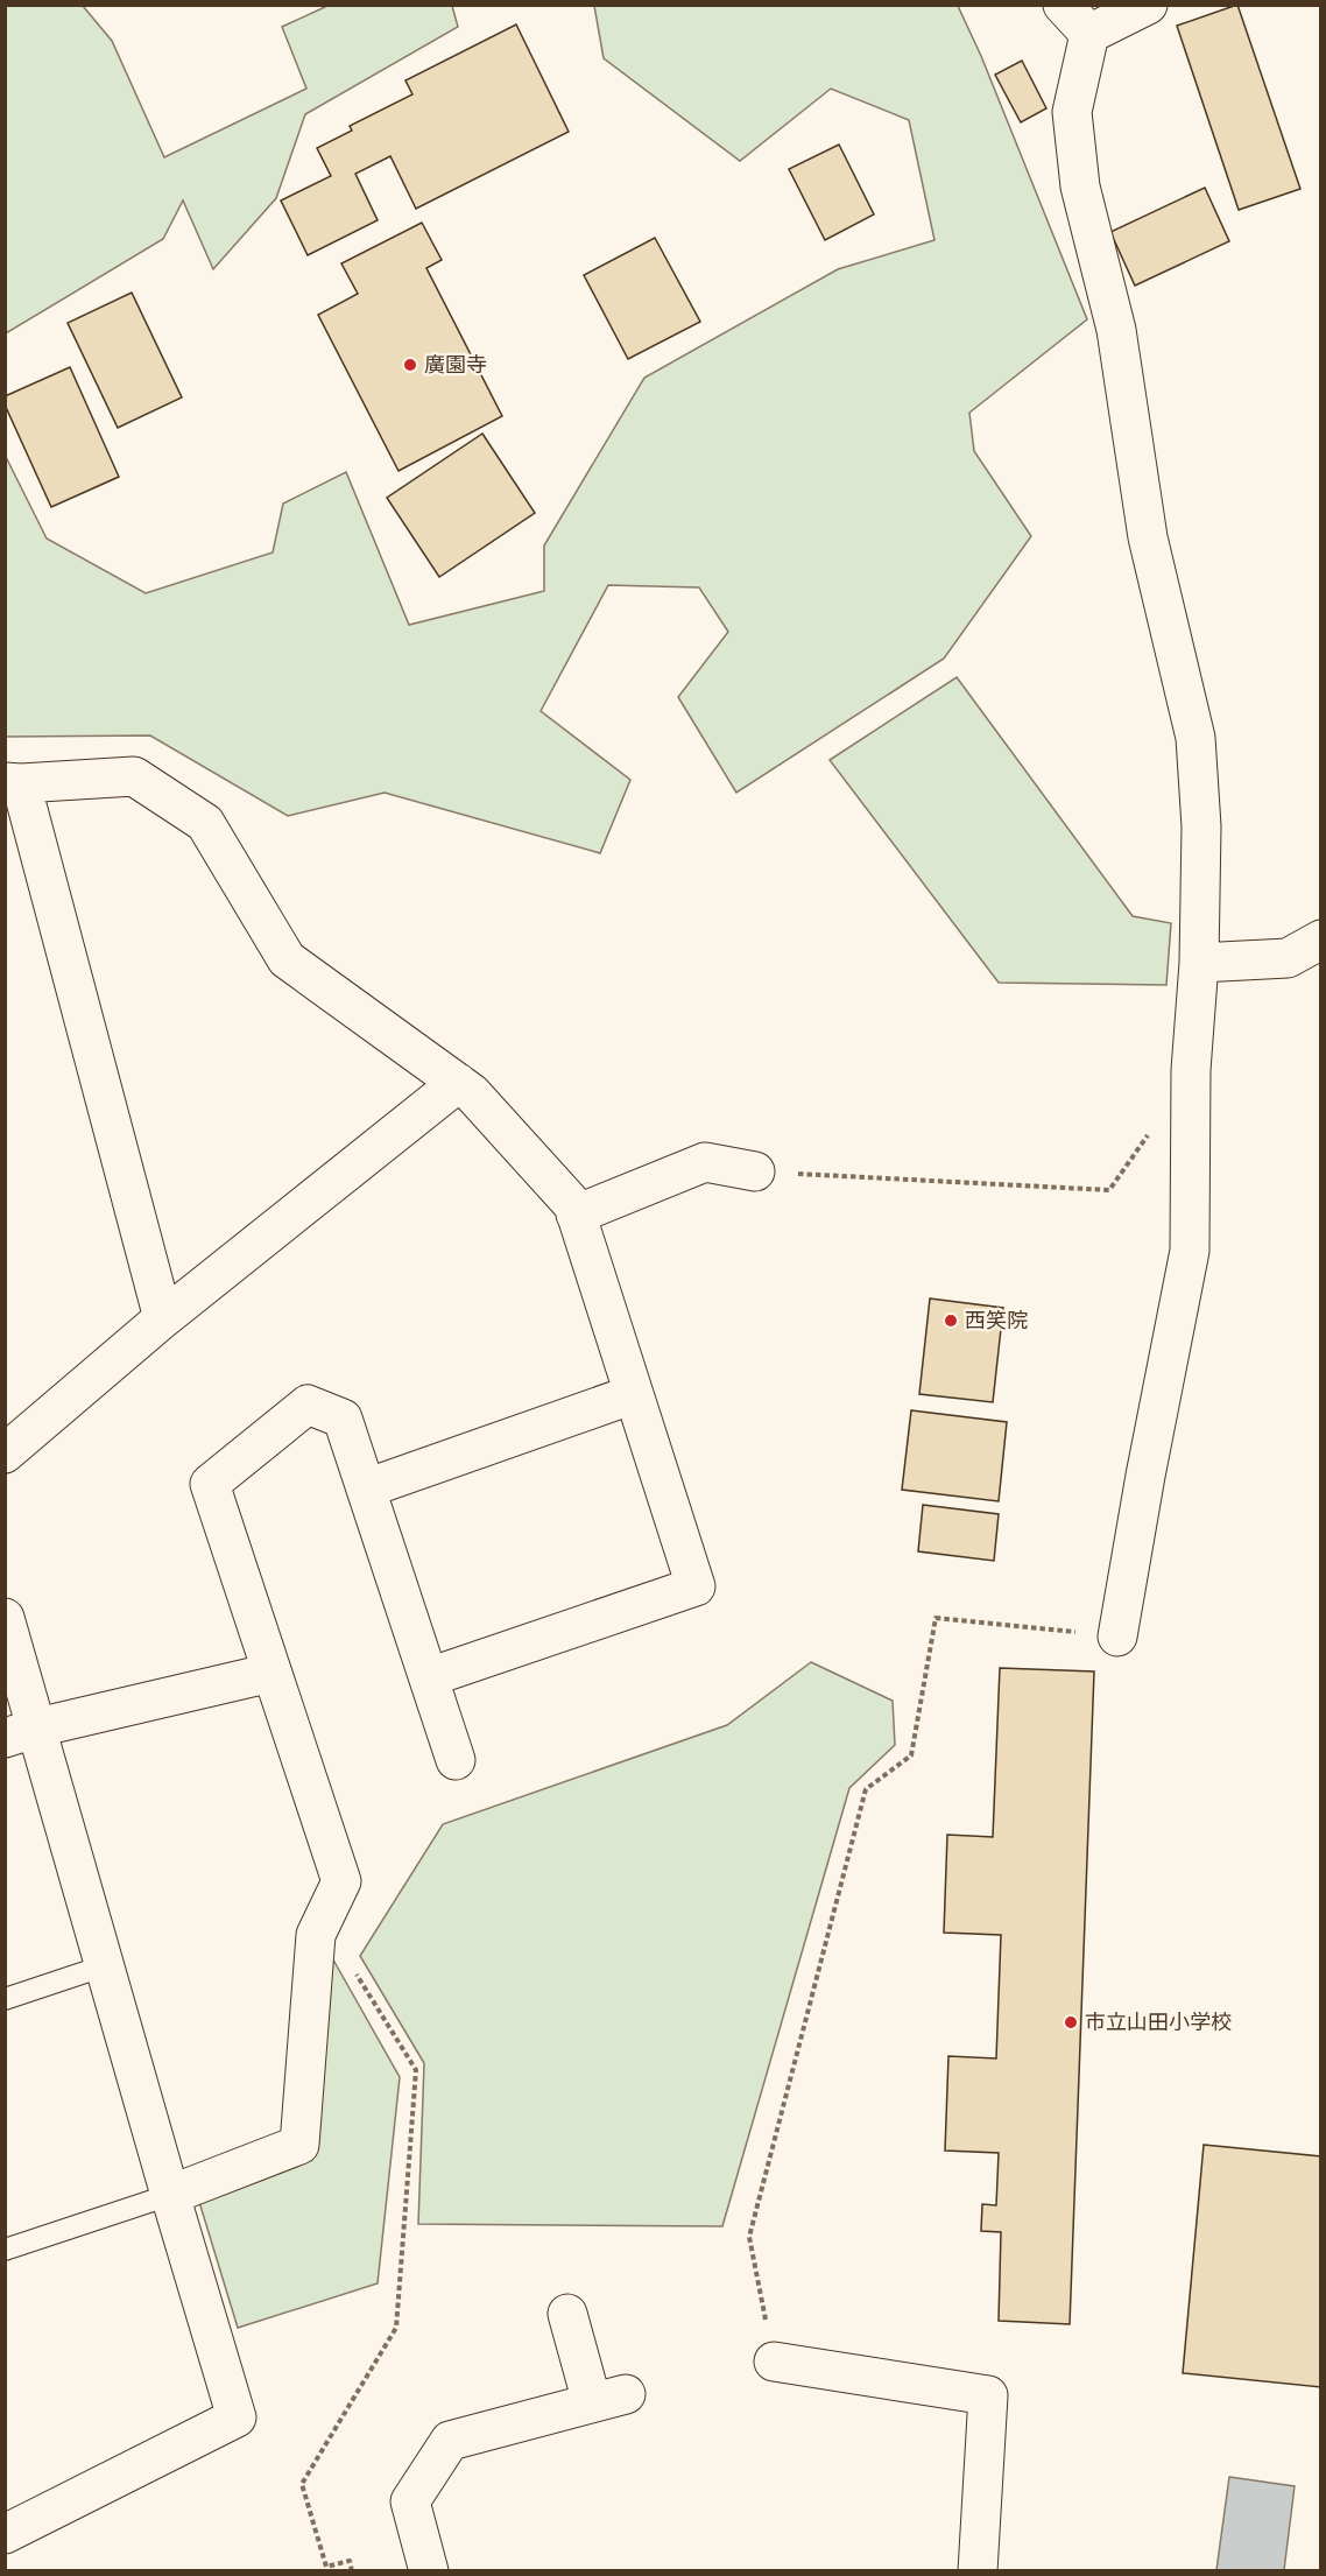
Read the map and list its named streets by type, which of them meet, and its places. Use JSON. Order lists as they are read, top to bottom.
{
  "places": ["廣園寺", "西笑院", "市立山田小学校"]
}
